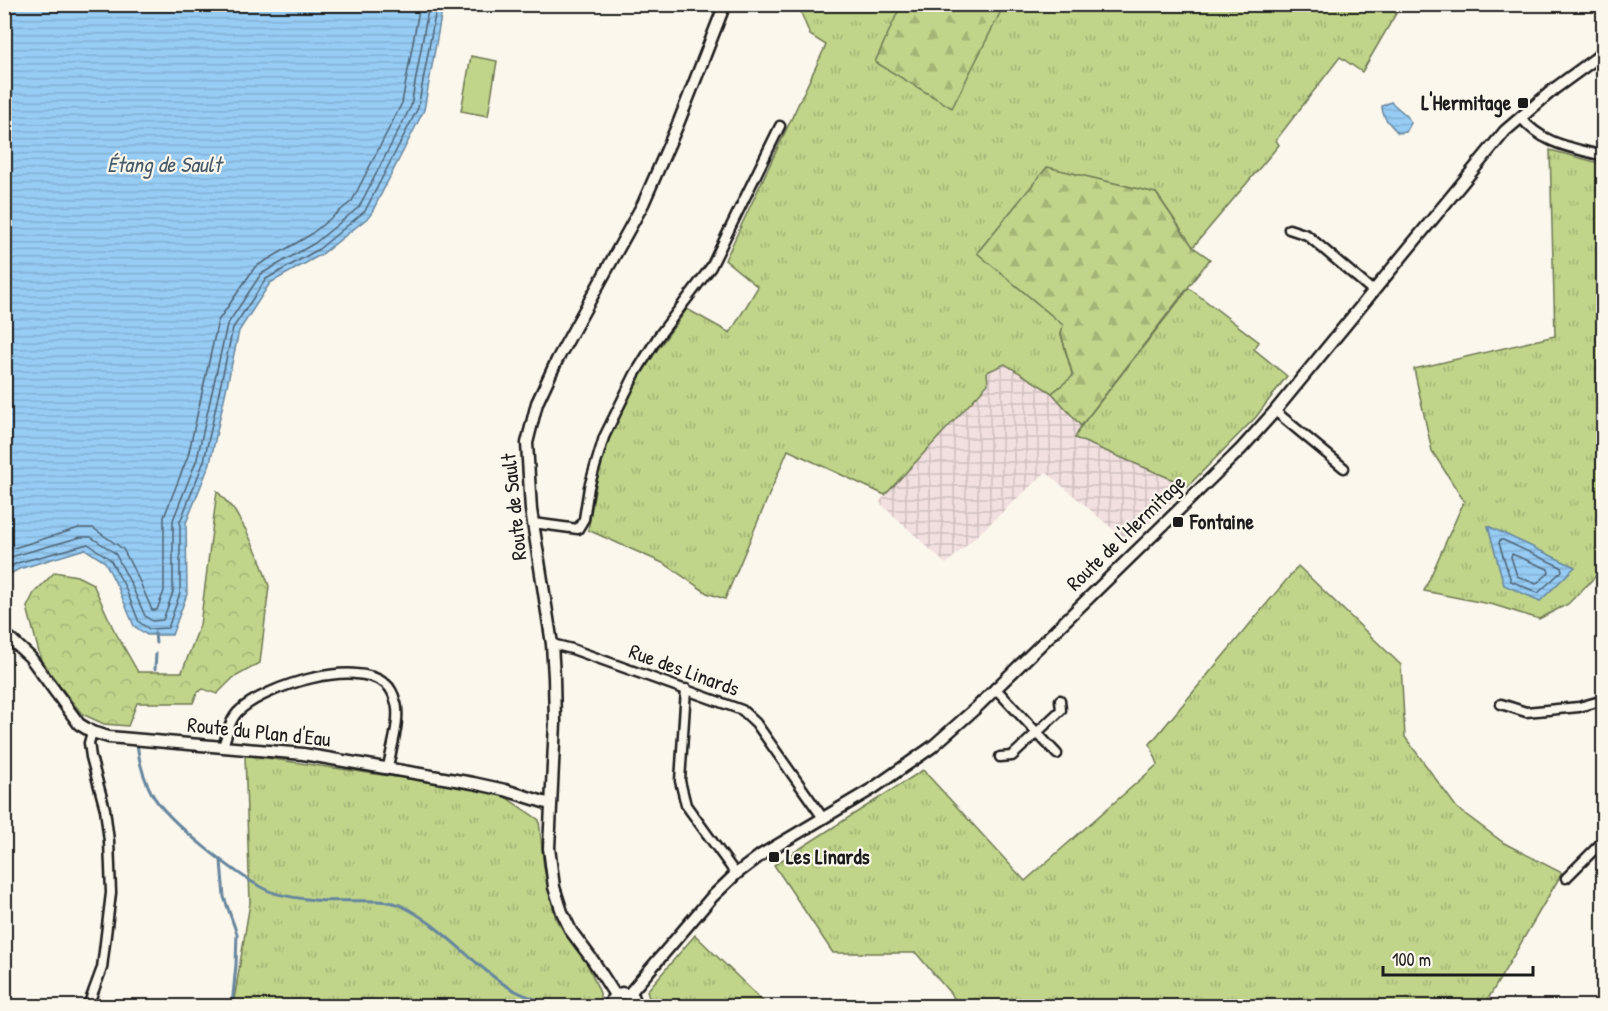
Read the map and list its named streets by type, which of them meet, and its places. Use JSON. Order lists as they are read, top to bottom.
{
  "streets": {
    "street": [
      "Route de Sault",
      "Route de l'Hermitage",
      "Rue des Linards",
      "Route du Plan d'Eau"
    ]
  },
  "crossings": [
    ["Route de Sault", "Rue des Linards"],
    ["Route de Sault", "Route du Plan d'Eau"],
    ["Route de l'Hermitage", "Rue des Linards"]
  ],
  "water": ["Étang de Sault"],
  "places": {
    "transit": ["L'Hermitage", "Fontaine", "Les Linards"]
  },
  "scale_bar": "100 m"
}
